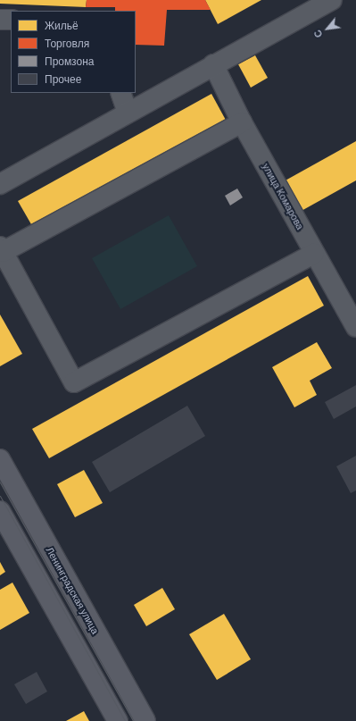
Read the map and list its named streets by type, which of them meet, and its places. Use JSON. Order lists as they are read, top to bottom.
{
  "streets": {
    "main road": ["Ленинградская улица"],
    "street": ["улица Комарова"]
  },
  "legend": [
    "Жильё",
    "Торговля",
    "Промзона",
    "Прочее"
  ],
  "north": "bottom left"
}
